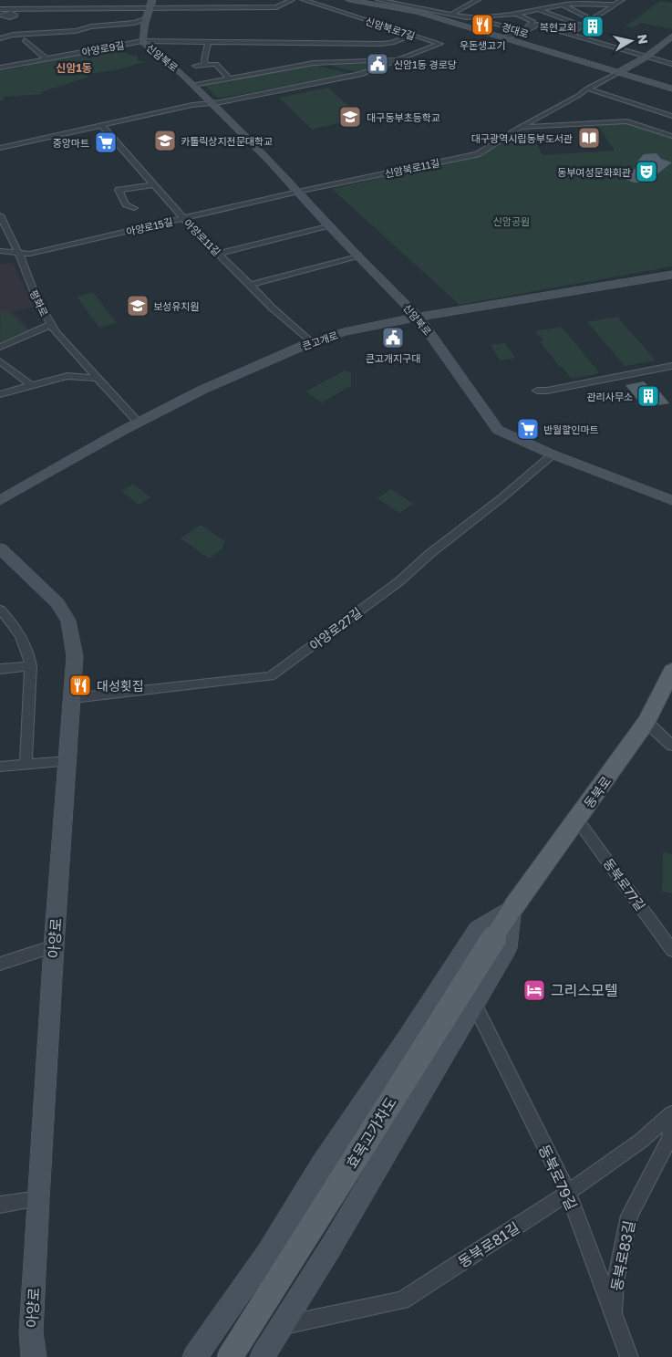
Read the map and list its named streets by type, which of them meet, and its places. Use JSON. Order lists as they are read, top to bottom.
{
  "streets": {
    "main road": [
      "경대로",
      "신암북로",
      "큰고개로",
      "동북로",
      "아양로",
      "효목고가차도"
    ],
    "street": [
      "신암북로7길",
      "아양로9길",
      "신암북로11길",
      "아양로15길",
      "아양로11길",
      "평화로",
      "아양로27길",
      "동북로77길",
      "동북로79길",
      "동북로81길",
      "동북로83길"
    ]
  },
  "crossings": [
    ["신암북로7길", "아양로9길"],
    ["신암북로7길", "신암북로"],
    ["경대로", "신암북로11길"],
    ["아양로9길", "신암북로"],
    ["신암북로", "신암북로11길"],
    ["신암북로", "아양로15길"],
    ["신암북로", "큰고개로"],
    ["신암북로", "아양로27길"],
    ["신암북로11길", "아양로15길"],
    ["아양로15길", "아양로11길"],
    ["아양로15길", "평화로"],
    ["아양로11길", "큰고개로"],
    ["평화로", "큰고개로"],
    ["아양로27길", "아양로"],
    ["동북로", "동북로77길"],
    ["동북로", "효목고가차도"],
    ["동북로79길", "동북로81길"],
    ["동북로79길", "동북로83길"]
  ],
  "districts": ["신암1동"],
  "parks": ["신암공원"],
  "places": {
    "restaurant": ["우돈생고기", "대성횟집"],
    "building": ["복현교회", "관리사무소"],
    "public building": ["신암1동 경로당", "큰고개지구대"],
    "school or university": ["대구동부초등학교", "카톨릭상지전문대학교", "보성유치원"],
    "library": ["대구광역시립동부도서관"],
    "supermarket": ["중앙마트", "반월할인마트"],
    "theatre": ["동부여성문화회관"],
    "hotel": ["그리스모텔"]
  },
  "north": "right"
}
